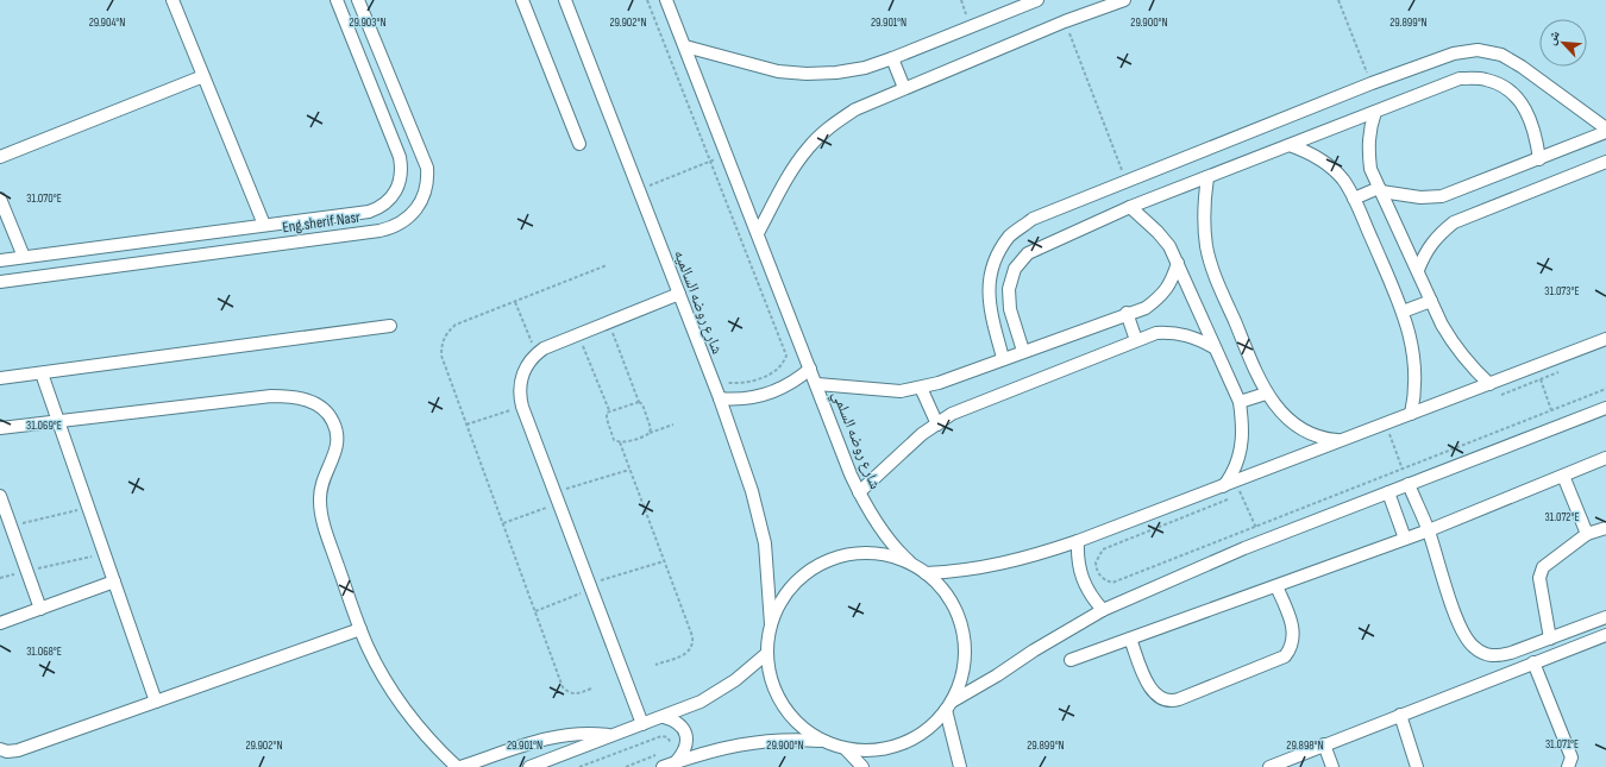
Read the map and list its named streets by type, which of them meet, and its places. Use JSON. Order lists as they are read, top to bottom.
{
  "streets": {
    "street": ["Eng.sherif Nasr", "شارع روضه السالميه", "شارع روضه السلمي"]
  },
  "north": "top left",
  "coordinates": [
    "29.904°N",
    "29.903°N",
    "29.902°N",
    "29.901°N",
    "29.900°N",
    "29.899°N",
    "31.070°E",
    "31.073°E",
    "31.069°E",
    "31.072°E",
    "31.068°E",
    "31.071°E",
    "29.898°N"
  ]
}
